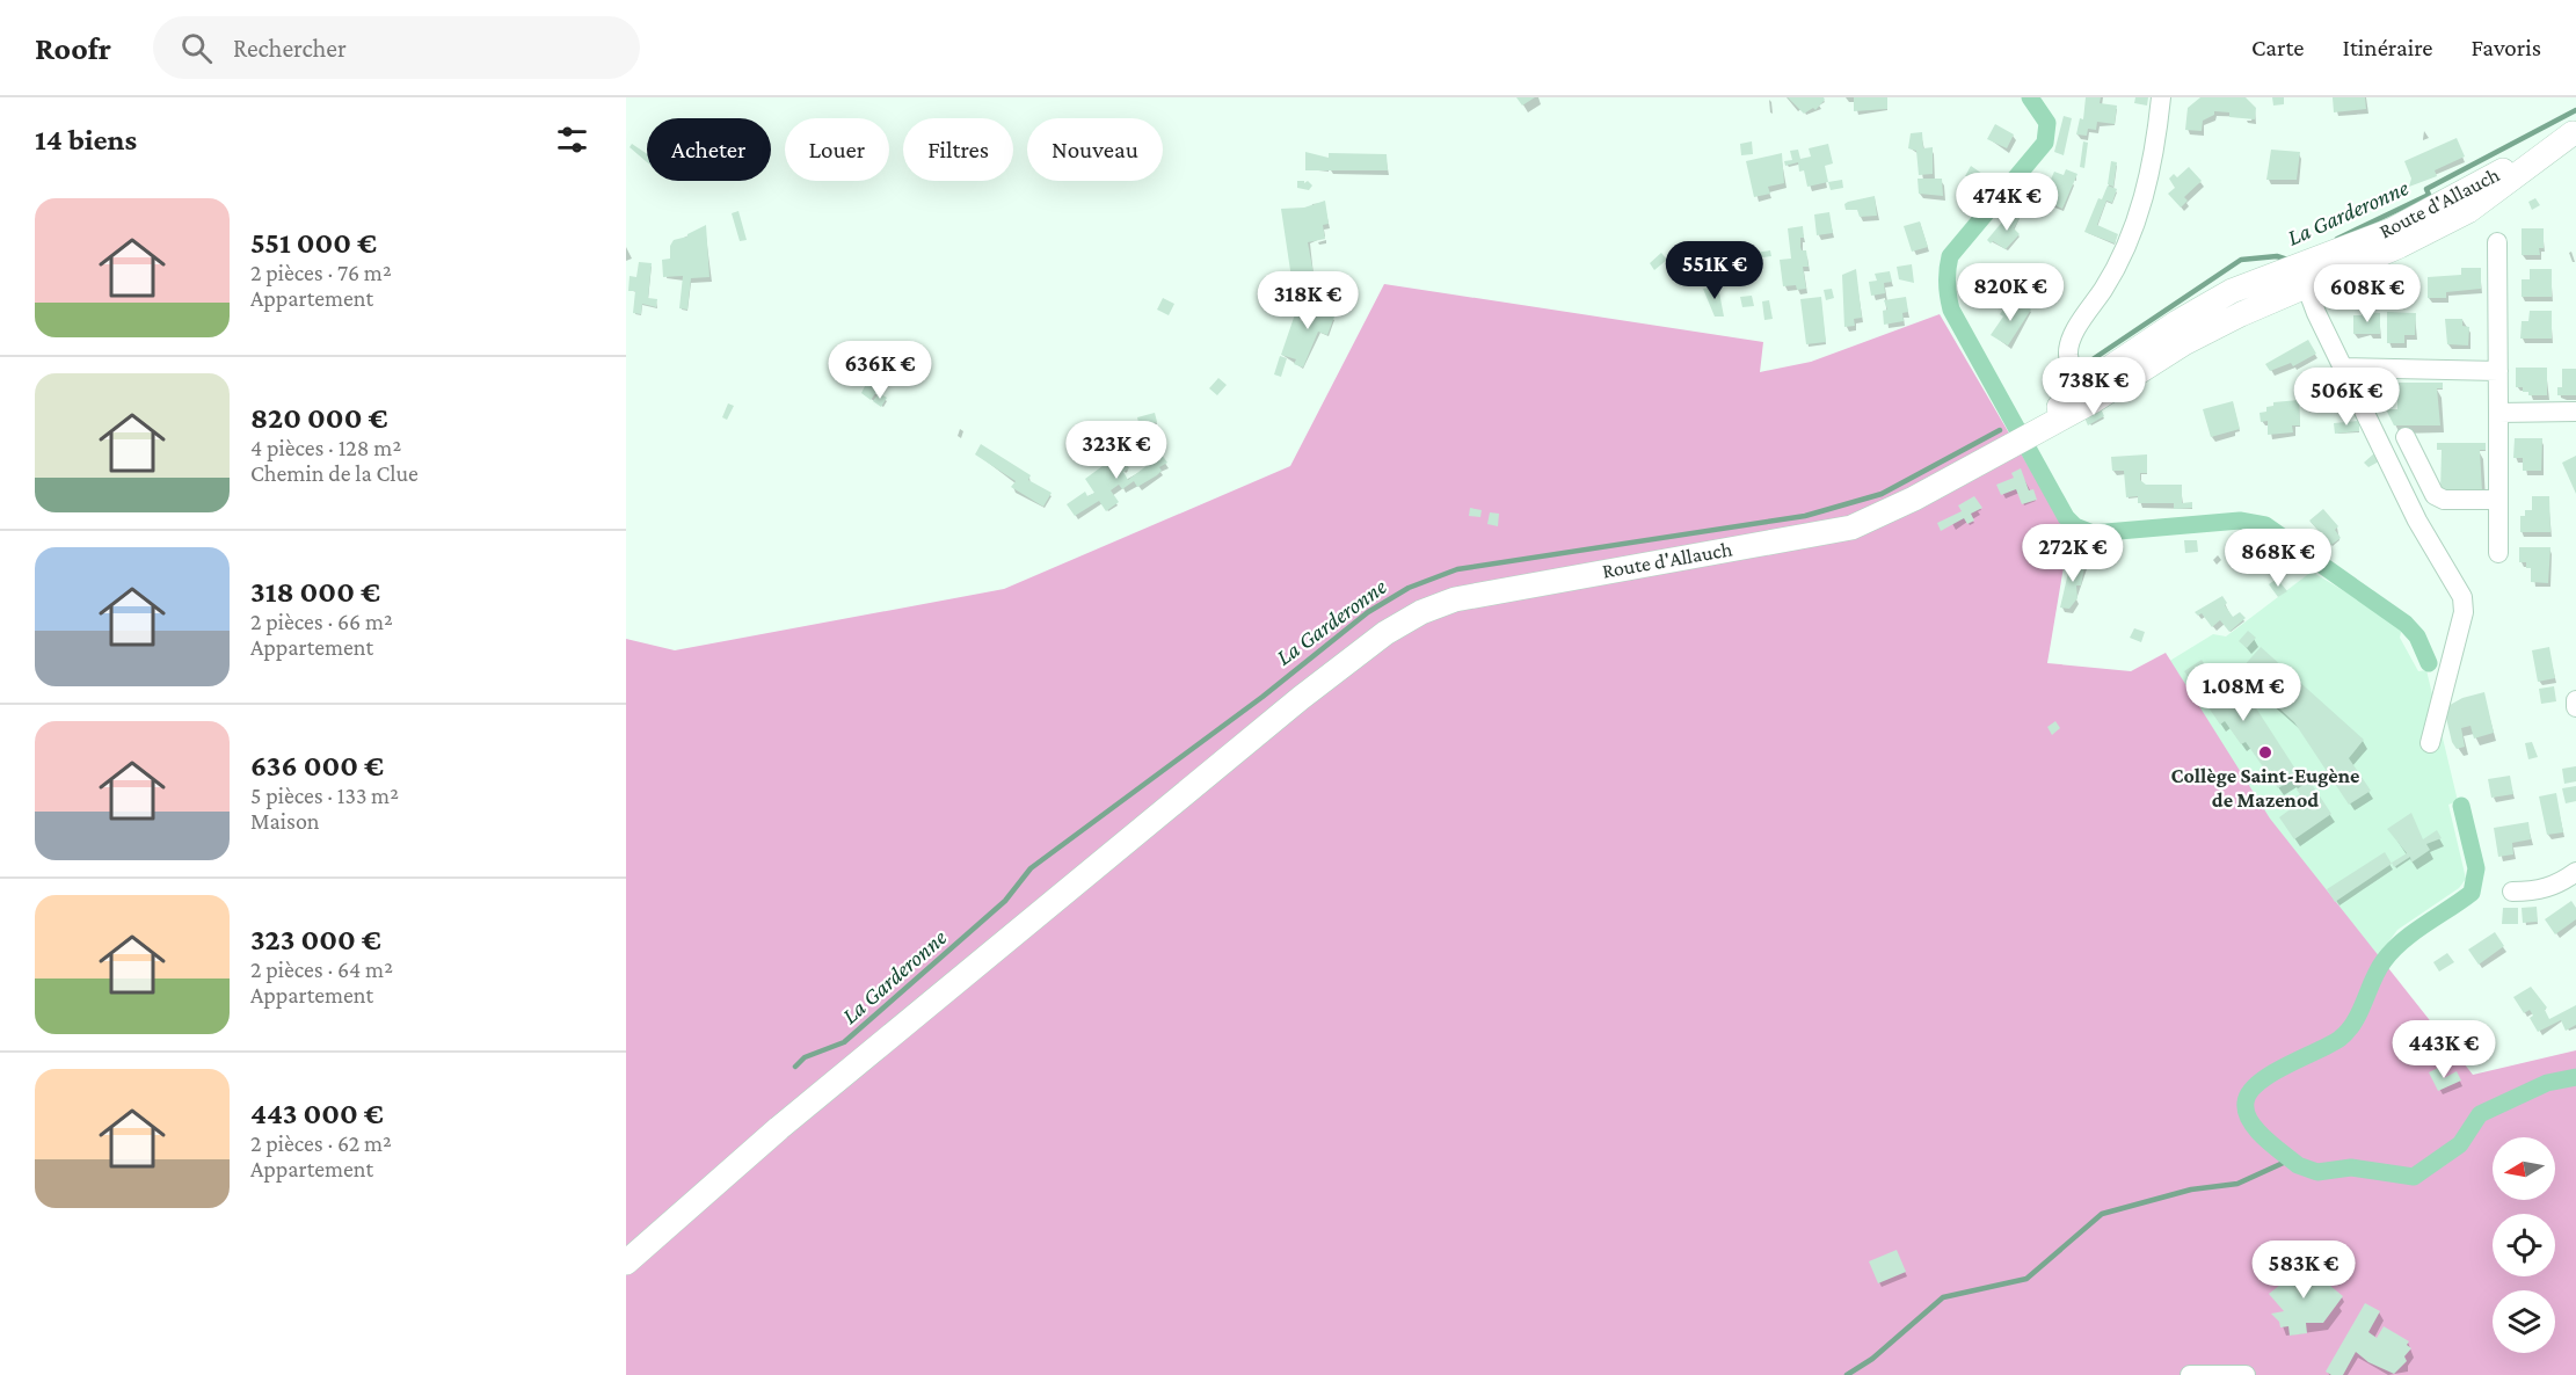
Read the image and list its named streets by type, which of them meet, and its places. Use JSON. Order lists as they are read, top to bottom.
{
  "streets": {
    "main road": ["Route d'Allauch"]
  },
  "water": ["La Garderonne"],
  "places": ["Collège Saint-Eugène de Mazenod"],
  "north": "left",
  "page": {
    "header": "Roofr",
    "search": "Rechercher",
    "nav": ["Carte", "Itinéraire", "Favoris"],
    "heading": "14 biens",
    "chip": [
      "Acheter",
      "Louer",
      "Filtres",
      "Nouveau"
    ],
    "price": [
      "474K €",
      "551K €",
      "820K €",
      "608K €",
      "318K €",
      "636K €",
      "738K €",
      "506K €",
      "323K €",
      "272K €",
      "868K €",
      "1.08M €",
      "443K €",
      "583K €"
    ],
    "list": [
      {
        "name": "551 000 €",
        "note": "2 pièces · 76 m² · Appartement"
      },
      {
        "name": "820 000 €",
        "note": "4 pièces · 128 m² · Chemin de la Clue"
      },
      {
        "name": "318 000 €",
        "note": "2 pièces · 66 m² · Appartement"
      },
      {
        "name": "636 000 €",
        "note": "5 pièces · 133 m² · Maison"
      },
      {
        "name": "323 000 €",
        "note": "2 pièces · 64 m² · Appartement"
      },
      {
        "name": "443 000 €",
        "note": "2 pièces · 62 m² · Appartement"
      }
    ]
  }
}
